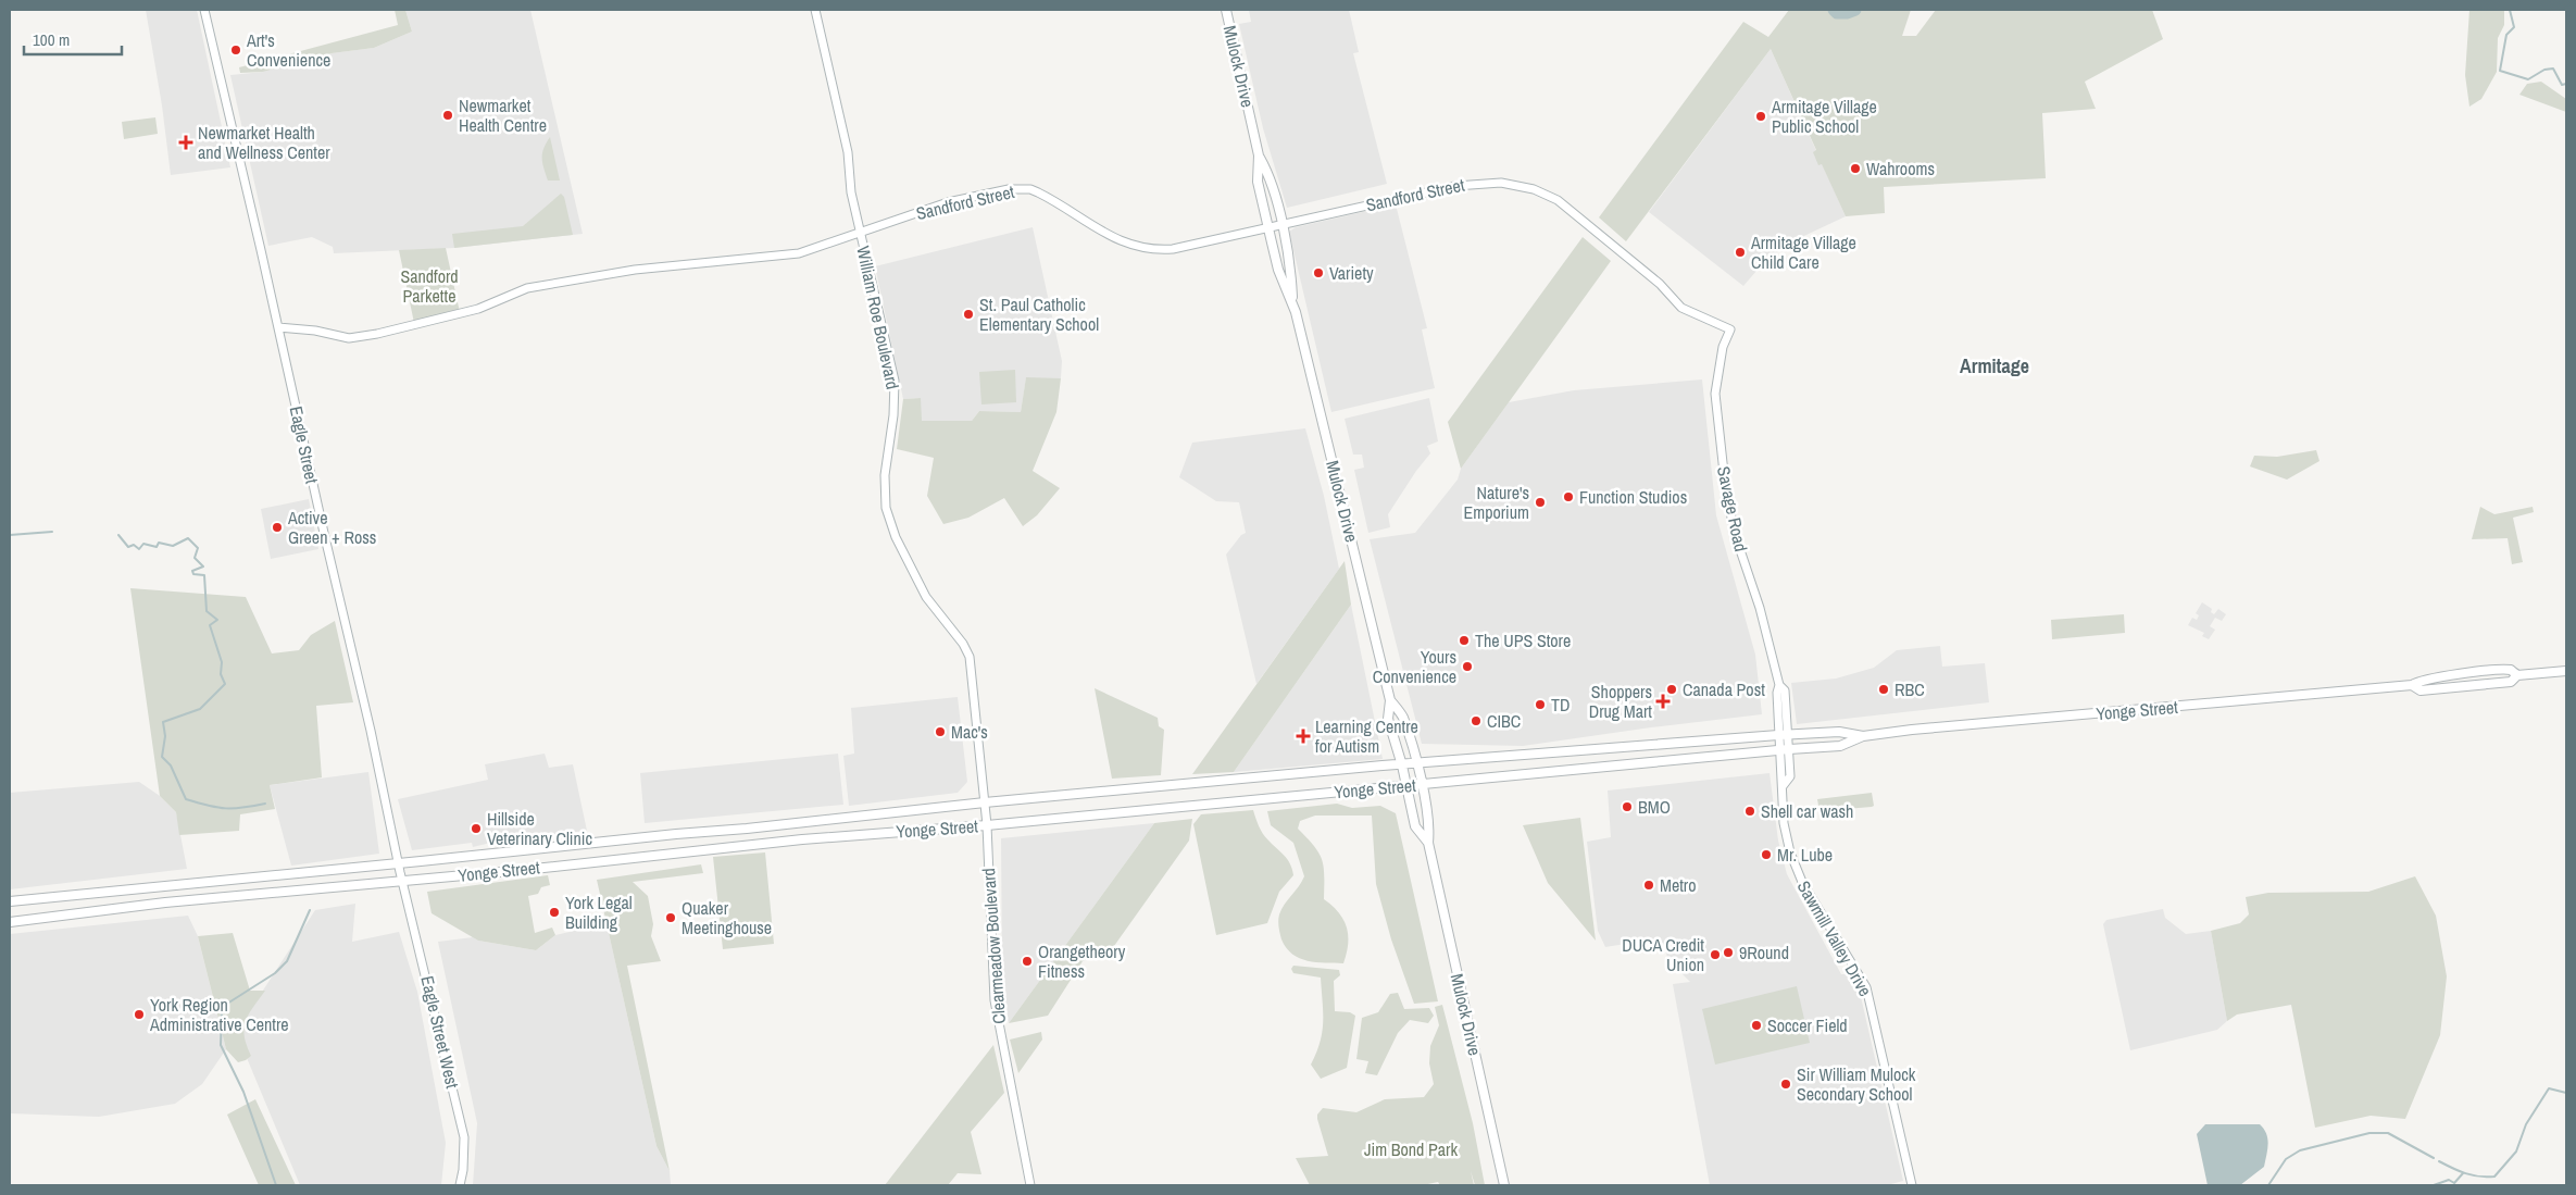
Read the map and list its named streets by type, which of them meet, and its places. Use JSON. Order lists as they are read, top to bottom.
{
  "streets": {
    "main road": ["Mulock Drive", "Yonge Street"],
    "street": [
      "Sandford Street",
      "William Roe Boulevard",
      "Eagle Street",
      "Savage Road",
      "Sawmill Valley Drive",
      "Clearmeadow Boulevard",
      "Eagle Street West"
    ]
  },
  "crossings": [
    ["Mulock Drive", "Sandford Street"],
    ["Mulock Drive", "Yonge Street"],
    ["Sandford Street", "William Roe Boulevard"],
    ["Sandford Street", "Eagle Street"],
    ["Sandford Street", "Savage Road"],
    ["William Roe Boulevard", "Yonge Street"],
    ["William Roe Boulevard", "Clearmeadow Boulevard"],
    ["Eagle Street", "Yonge Street"],
    ["Eagle Street", "Eagle Street West"],
    ["Savage Road", "Yonge Street"],
    ["Savage Road", "Sawmill Valley Drive"],
    ["Yonge Street", "Sawmill Valley Drive"],
    ["Yonge Street", "Clearmeadow Boulevard"],
    ["Yonge Street", "Eagle Street West"]
  ],
  "districts": ["Armitage"],
  "parks": ["Sandford Parkette", "Jim Bond Park"],
  "places": {
    "other": [
      "Art's Convenience",
      "Newmarket Health Centre",
      "Armitage Village Public School",
      "Wahrooms",
      "Armitage Village Child Care",
      "Variety",
      "St. Paul Catholic Elementary School",
      "Function Studios",
      "Nature's Emporium",
      "Active Green + Ross",
      "The UPS Store",
      "Yours Convenience",
      "Canada Post",
      "RBC",
      "TD",
      "CIBC",
      "Mac's",
      "BMO",
      "Shell car wash",
      "Hillside Veterinary Clinic",
      "Mr. Lube",
      "Metro",
      "York Legal Building",
      "Quaker Meetinghouse",
      "9Round",
      "DUCA Credit Union",
      "Orangetheory Fitness",
      "York Region Administrative Centre",
      "Soccer Field",
      "Sir William Mulock Secondary School"
    ],
    "health": ["Newmarket Health and Wellness Center", "Shoppers Drug Mart", "Learning Centre for Autism"]
  },
  "scale_bar": "100 m"
}
